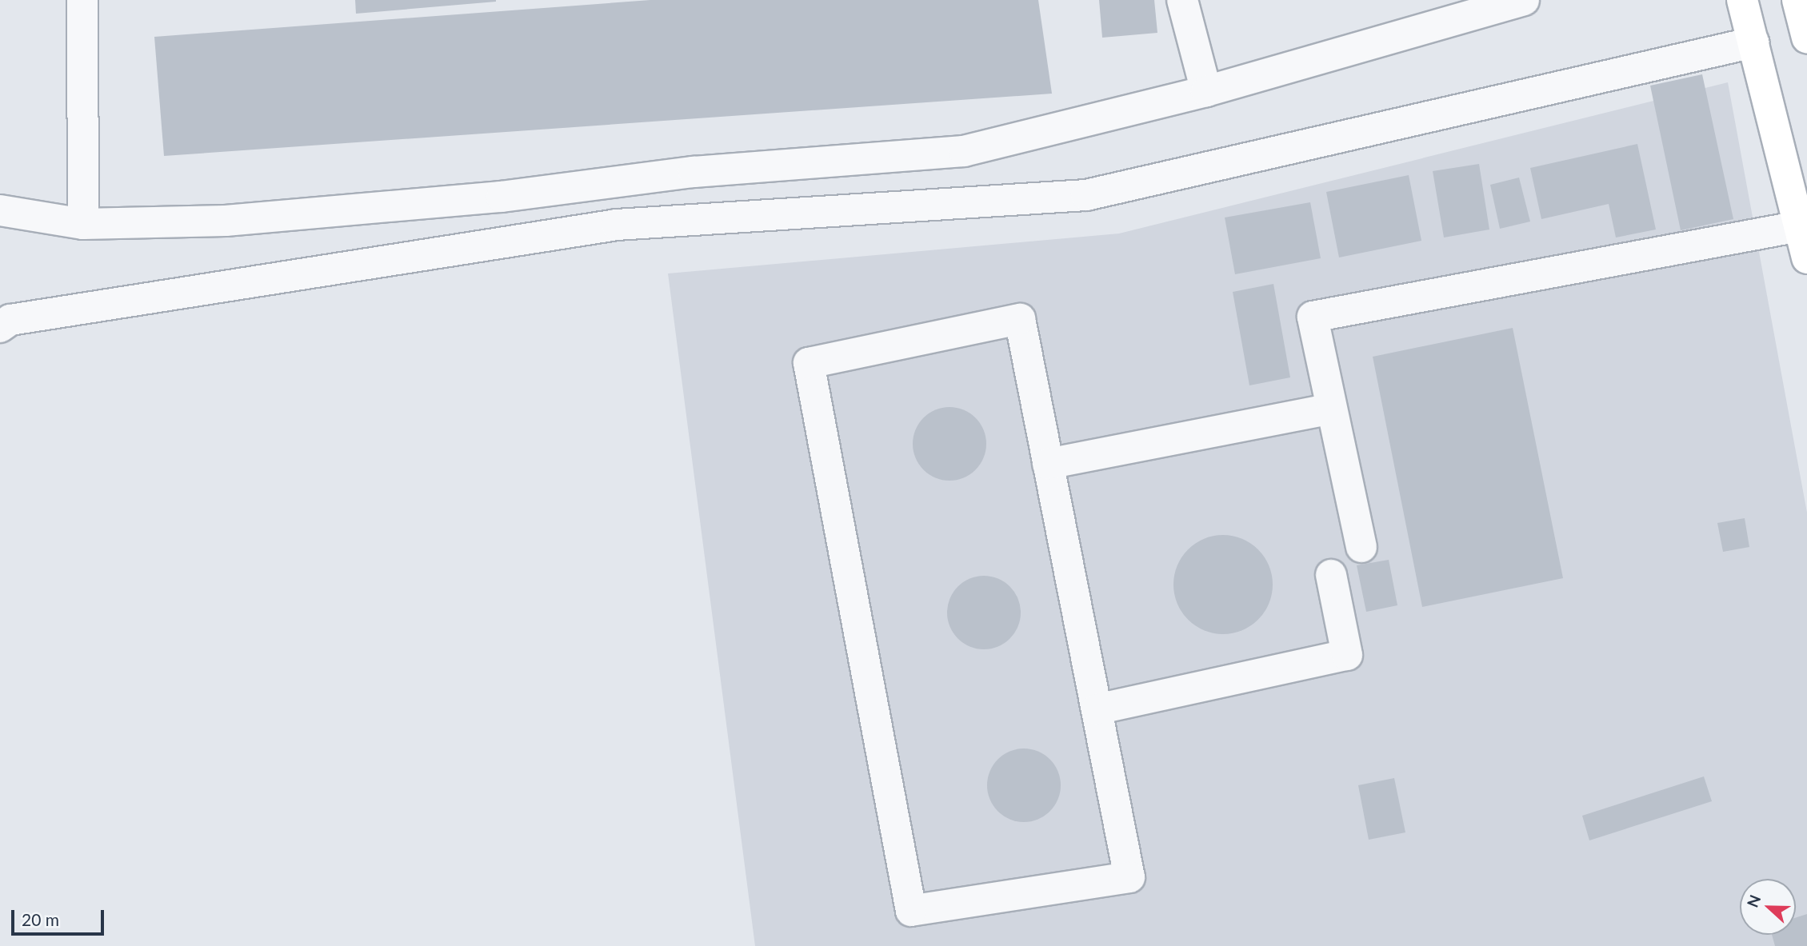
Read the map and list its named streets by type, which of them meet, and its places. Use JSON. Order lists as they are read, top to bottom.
{
  "scale_bar": "20 m",
  "north": "left"
}
